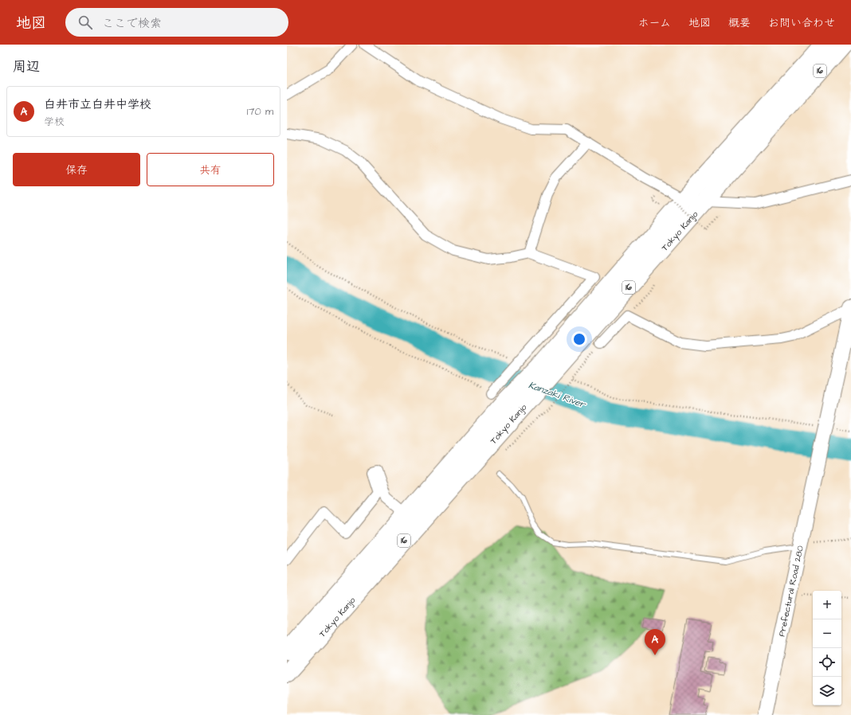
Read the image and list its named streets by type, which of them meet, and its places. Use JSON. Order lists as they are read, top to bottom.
{
  "streets": {
    "highway": ["16", "Tokyo Kanjo"],
    "main road": ["Prefectural Road 280"]
  },
  "water": ["Kanzaki River"],
  "page": {
    "header": "地図",
    "search": "ここで検索",
    "nav": [
      "ホーム",
      "地図",
      "概要",
      "お問い合わせ"
    ],
    "heading": "周辺",
    "list": [
      {
        "mark": "A",
        "name": "白井市立白井中学校",
        "note": "学校",
        "value": "170 m"
      }
    ],
    "buttons": ["保存", "共有"],
    "map_buttons": ["+", "−"],
    "pins": "A"
  }
}
